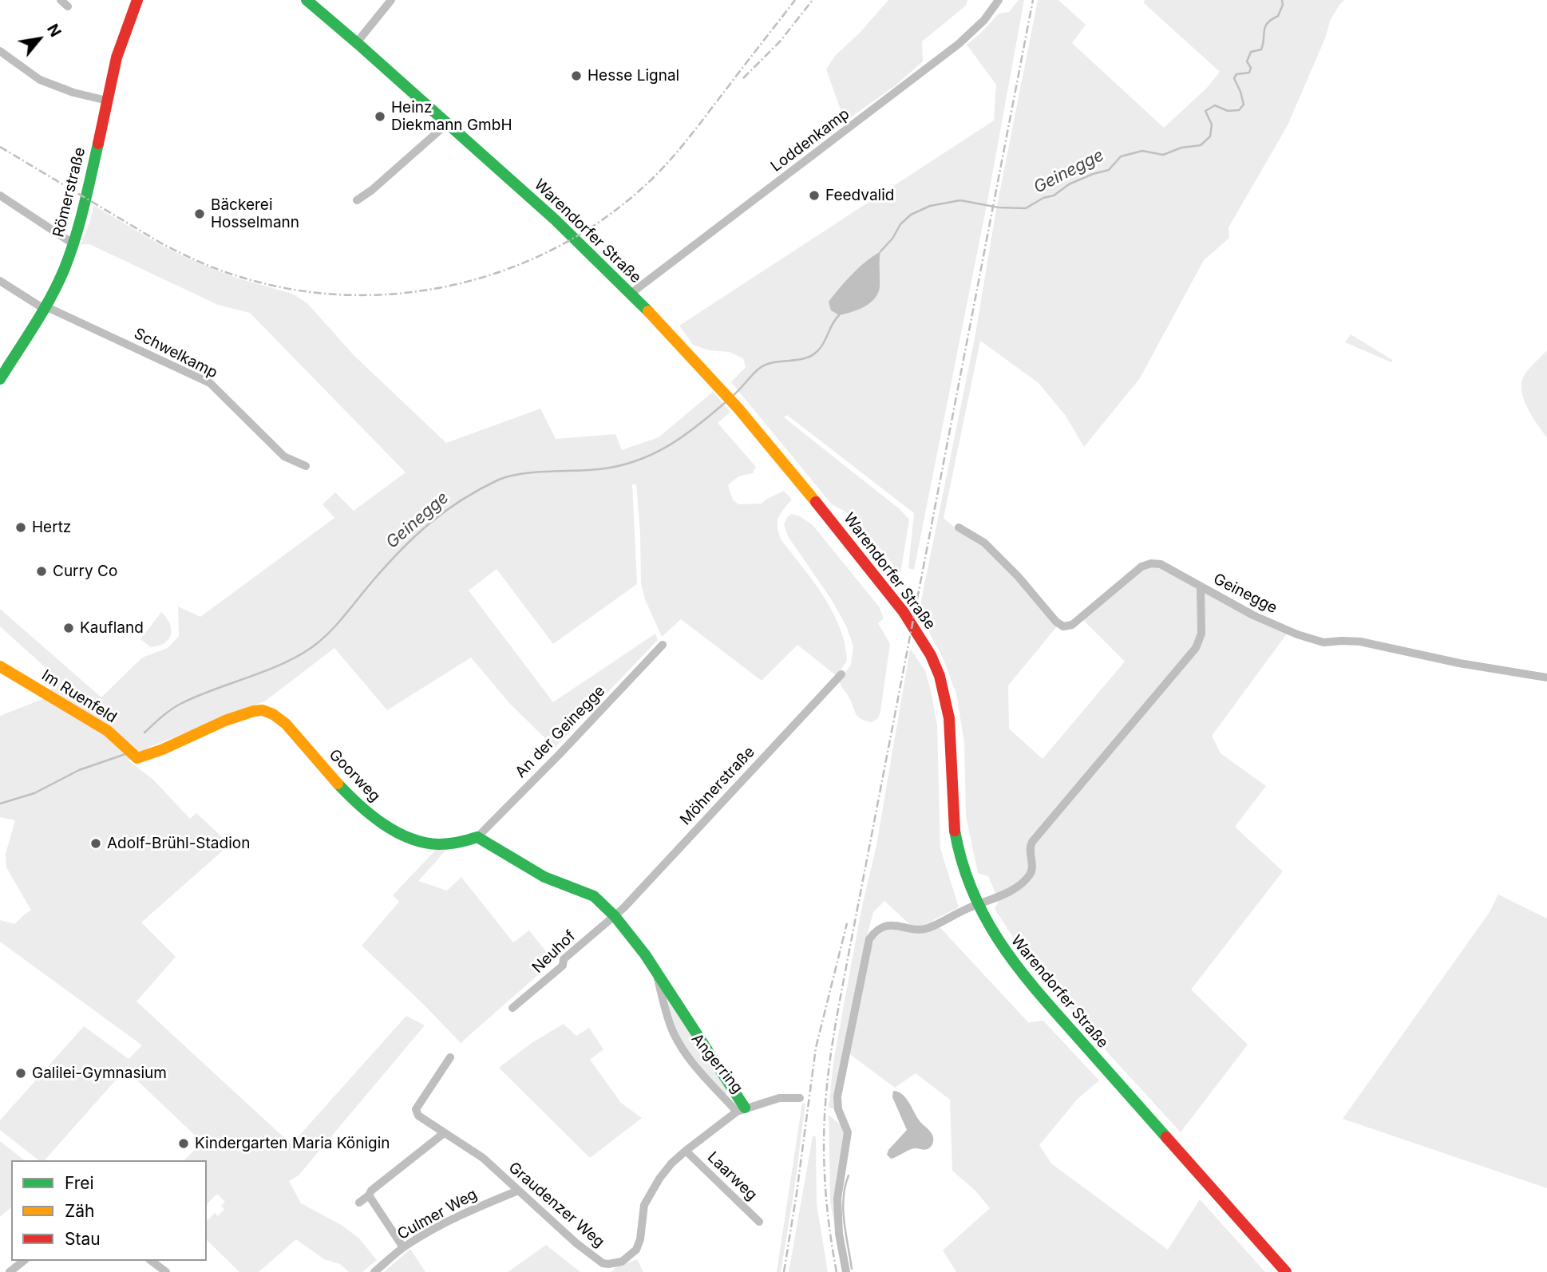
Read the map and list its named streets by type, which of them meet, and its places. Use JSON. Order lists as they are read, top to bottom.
{
  "streets": {
    "street": [
      "Loddenkamp",
      "Römerstraße",
      "Warendorfer Straße",
      "Schwelkamp",
      "Geinegge",
      "Im Ruenfeld",
      "An der Geinegge",
      "Goorweg",
      "Möhnerstraße",
      "Neuhof",
      "Angerring",
      "Laarweg",
      "Graudenzer Weg",
      "Culmer Weg"
    ]
  },
  "crossings": [
    ["Loddenkamp", "Warendorfer Straße"],
    ["Römerstraße", "Schwelkamp"],
    ["Im Ruenfeld", "Goorweg"],
    ["An der Geinegge", "Goorweg"],
    ["Möhnerstraße", "Neuhof"],
    ["Möhnerstraße", "Angerring"],
    ["Neuhof", "Angerring"],
    ["Angerring", "Graudenzer Weg"],
    ["Laarweg", "Graudenzer Weg"],
    ["Graudenzer Weg", "Culmer Weg"]
  ],
  "water": ["Geinegge"],
  "places": [
    "Hesse Lignal",
    "Heinz Diekmann GmbH",
    "Feedvalid",
    "Bäckerei Hosselmann",
    "Hertz",
    "Curry Co",
    "Kaufland",
    "Adolf-Brühl-Stadion",
    "Galilei-Gymnasium",
    "Kindergarten Maria Königin"
  ],
  "legend": ["Frei", "Zäh", "Stau"],
  "north": "top right"
}
